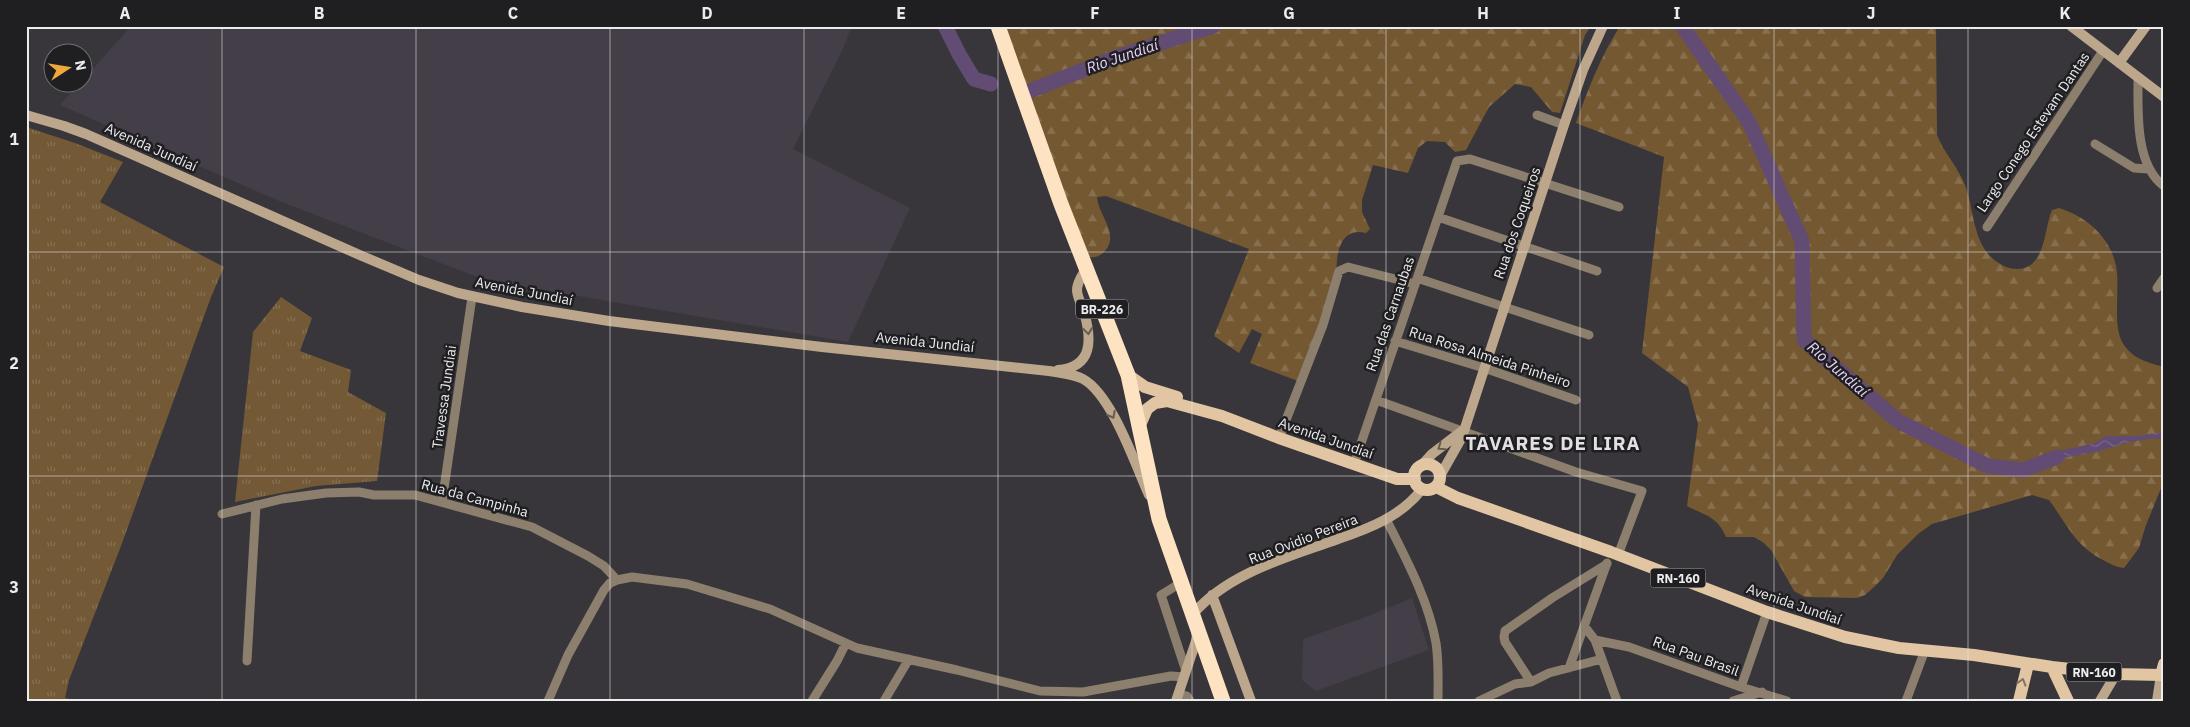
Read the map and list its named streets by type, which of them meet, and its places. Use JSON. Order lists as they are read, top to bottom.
{
  "streets": {
    "highway": ["BR-226"],
    "main road": [
      "Avenida Jundiaí",
      "Rua dos Coqueiros",
      "Rua Ovidio Pereira",
      "RN-160"
    ],
    "street": [
      "Largo Conego Estevam Dantas",
      "Rua das Carnaubas",
      "Rua Rosa Almeida Pinheiro",
      "Travessa Jundiai",
      "Rua da Campinha",
      "Rua Pau Brasil"
    ]
  },
  "crossings": [
    ["Avenida Jundiaí", "Rua dos Coqueiros"],
    ["Avenida Jundiaí", "BR-226"],
    ["Avenida Jundiaí", "Rua das Carnaubas"],
    ["Avenida Jundiaí", "Travessa Jundiai"],
    ["Avenida Jundiaí", "Rua Ovidio Pereira"],
    ["Avenida Jundiaí", "RN-160"],
    ["Rua dos Coqueiros", "Rua das Carnaubas"],
    ["Rua dos Coqueiros", "Rua Rosa Almeida Pinheiro"],
    ["Rua dos Coqueiros", "Rua Ovidio Pereira"],
    ["Rua dos Coqueiros", "RN-160"],
    ["BR-226", "Rua Ovidio Pereira"],
    ["Rua das Carnaubas", "Rua Rosa Almeida Pinheiro"],
    ["Travessa Jundiai", "Rua da Campinha"],
    ["Rua Ovidio Pereira", "RN-160"]
  ],
  "districts": ["TAVARES DE LIRA"],
  "water": ["Rio Jundiaí"],
  "north": "right",
  "grid": {
    "columns": [
      "A",
      "B",
      "C",
      "D",
      "E",
      "F",
      "G",
      "H",
      "I",
      "J",
      "K"
    ],
    "rows": ["1", "2", "3"]
  }
}
